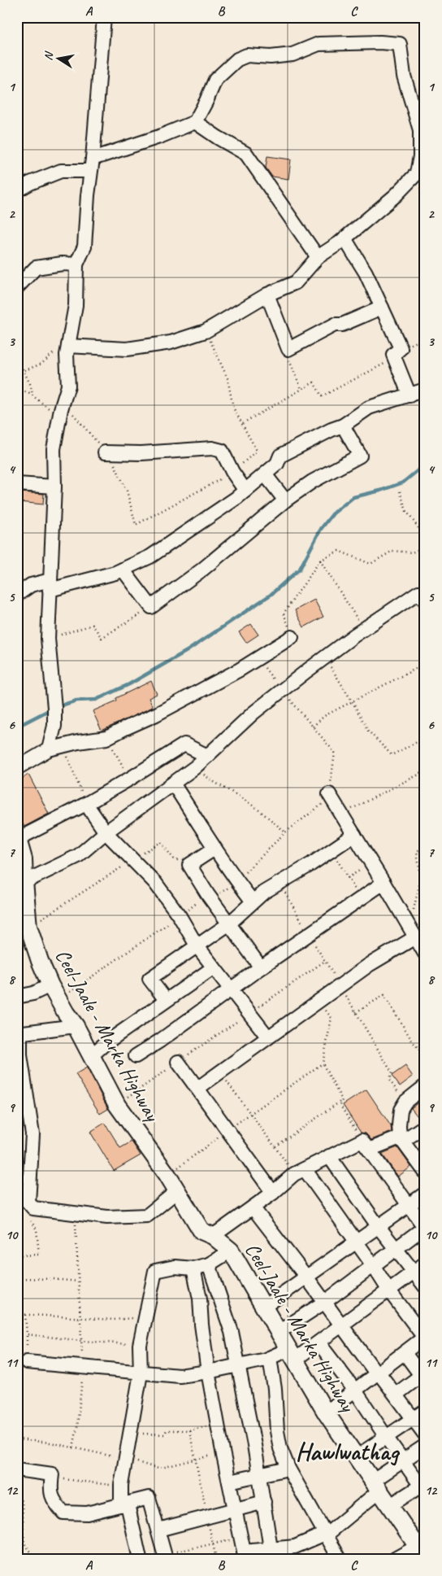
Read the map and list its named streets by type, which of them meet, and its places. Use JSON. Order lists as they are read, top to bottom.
{
  "streets": {
    "street": ["Ceel-Jaale - Marka Highway"]
  },
  "districts": ["Hawlwathag"],
  "north": "left",
  "grid": {
    "columns": ["A", "B", "C"],
    "rows": [
      "1",
      "2",
      "3",
      "4",
      "5",
      "6",
      "7",
      "8",
      "9",
      "10",
      "11",
      "12"
    ]
  }
}
